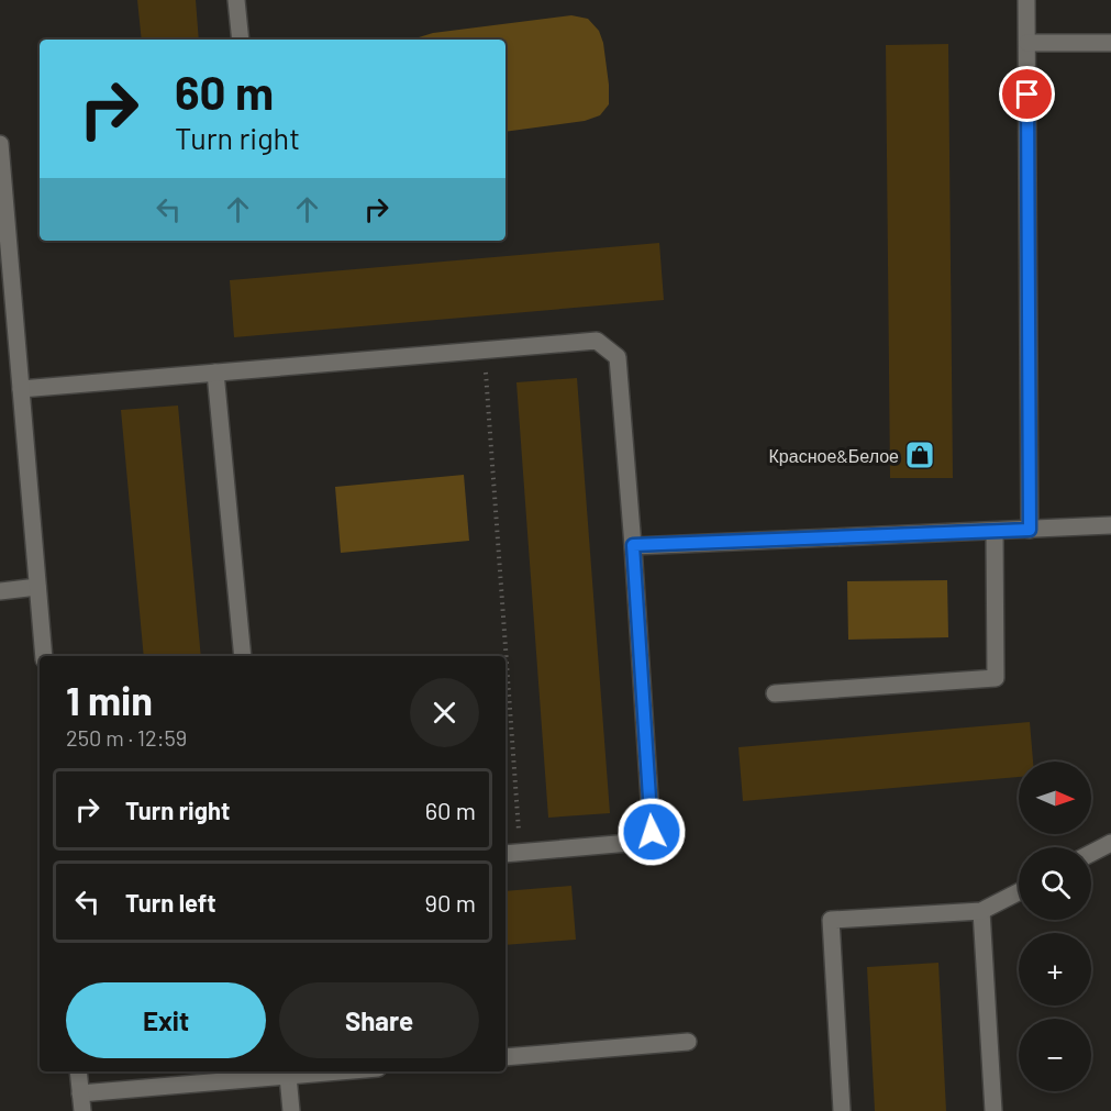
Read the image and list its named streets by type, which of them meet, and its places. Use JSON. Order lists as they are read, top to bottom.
{
  "places": {
    "shop": ["Красное&Белое"]
  },
  "north": "right",
  "page": {
    "turn": ["60 m", "Turn right"],
    "heading": ["1 min", "250 m · 12:59"],
    "map_buttons": ["+", "−"],
    "list": [
      {
        "name": "Turn right",
        "value": "60 m"
      },
      {
        "name": "Turn left",
        "value": "90 m"
      }
    ],
    "buttons": ["Exit", "Share"]
  }
}
